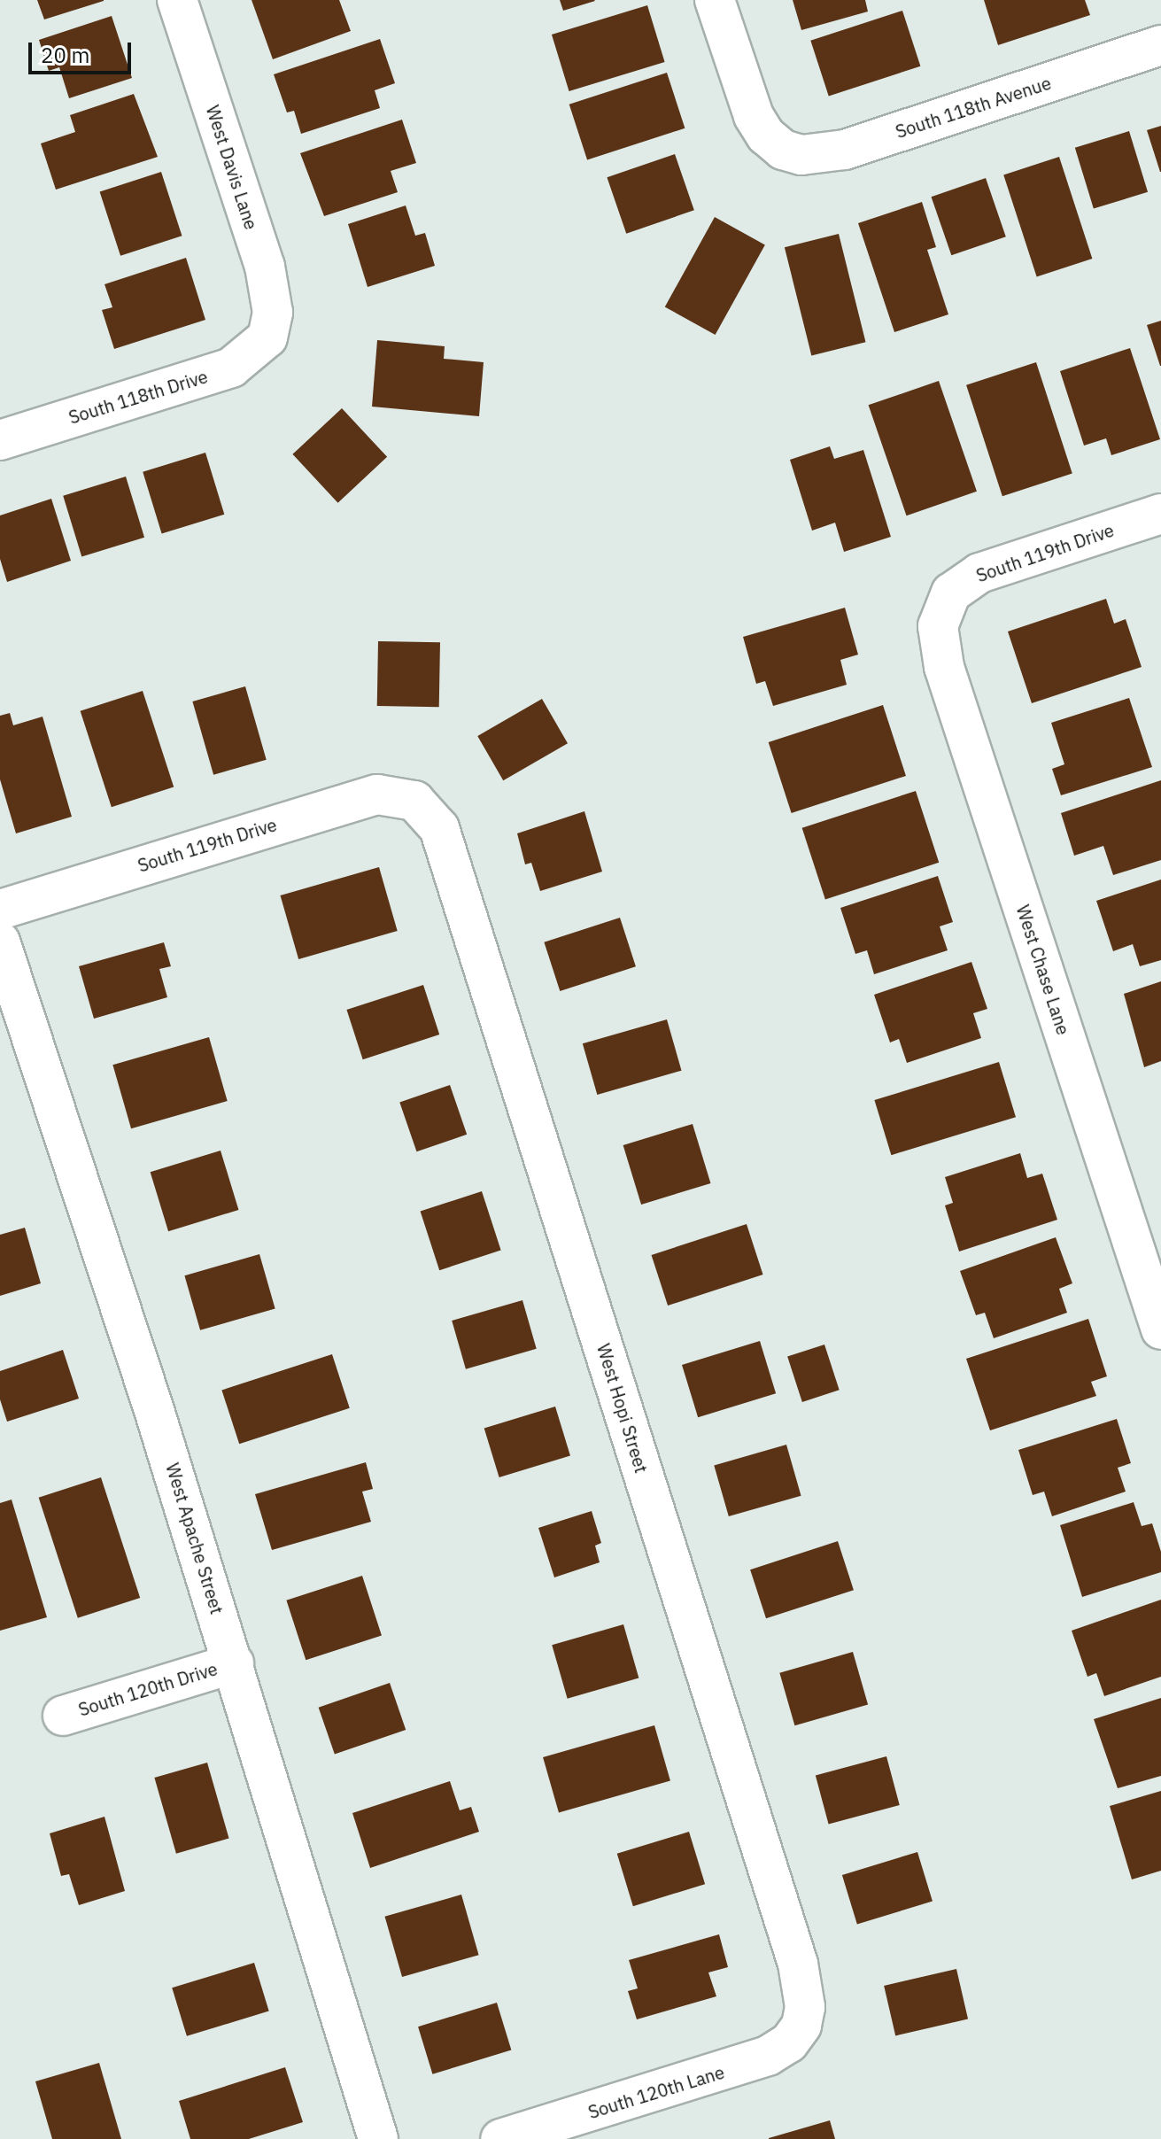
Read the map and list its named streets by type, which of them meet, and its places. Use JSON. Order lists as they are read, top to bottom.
{
  "streets": {
    "street": [
      "South 118th Avenue",
      "West Davis Lane",
      "South 118th Drive",
      "South 119th Drive",
      "West Chase Lane",
      "West Hopi Street",
      "West Apache Street",
      "South 120th Drive",
      "South 120th Lane"
    ]
  },
  "crossings": [
    ["West Davis Lane", "South 118th Drive"],
    ["South 119th Drive", "West Chase Lane"],
    ["South 119th Drive", "West Hopi Street"],
    ["West Hopi Street", "South 120th Lane"],
    ["West Apache Street", "South 120th Drive"]
  ],
  "scale_bar": "20 m"
}
